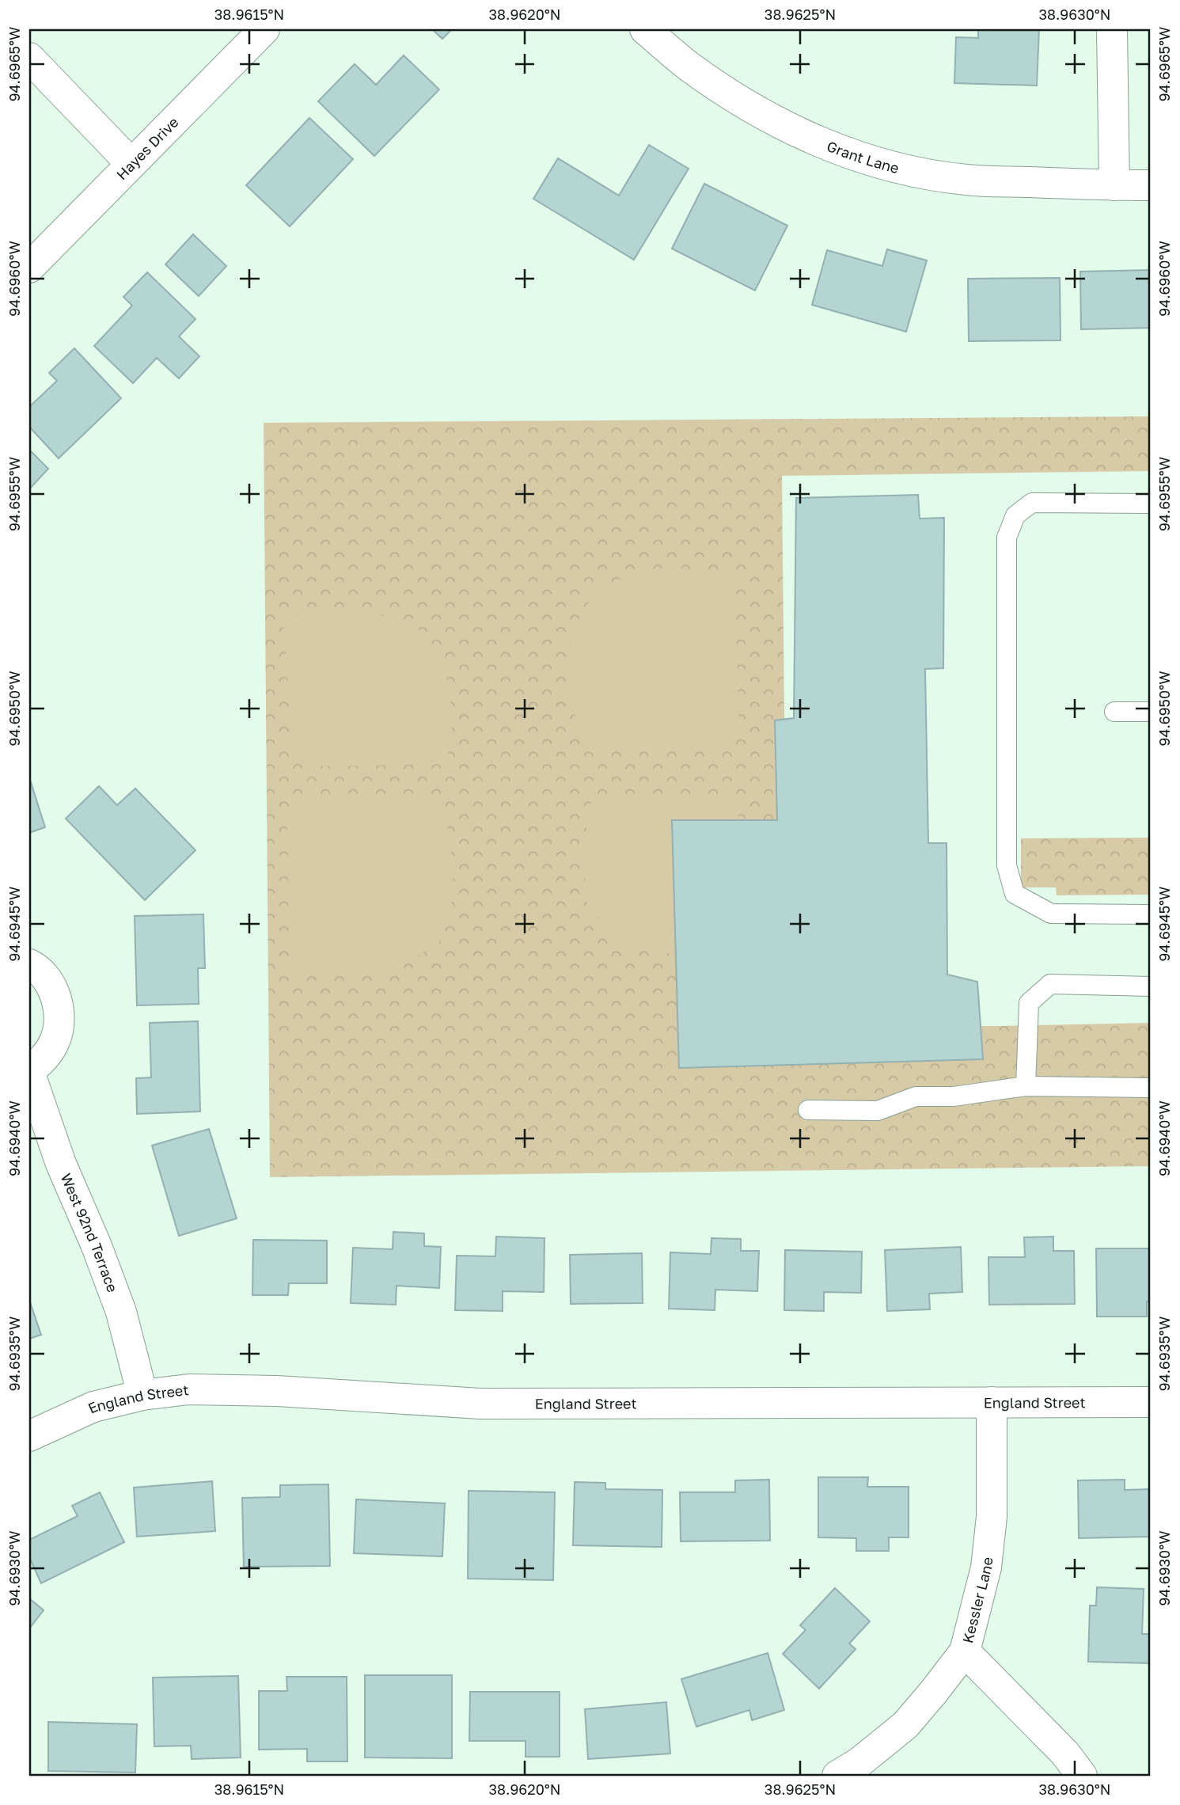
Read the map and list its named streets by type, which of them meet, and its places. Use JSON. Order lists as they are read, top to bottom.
{
  "streets": {
    "street": [
      "Hayes Drive",
      "Grant Lane",
      "West 92nd Terrace",
      "England Street",
      "Kessler Lane"
    ]
  },
  "crossings": [
    ["West 92nd Terrace", "England Street"],
    ["England Street", "Kessler Lane"]
  ],
  "coordinates": [
    "38.9615°N",
    "38.9620°N",
    "38.9625°N",
    "38.9630°N",
    "94.6965°W",
    "94.6960°W",
    "94.6955°W",
    "94.6950°W",
    "94.6945°W",
    "94.6940°W",
    "94.6935°W",
    "94.6930°W"
  ]
}
